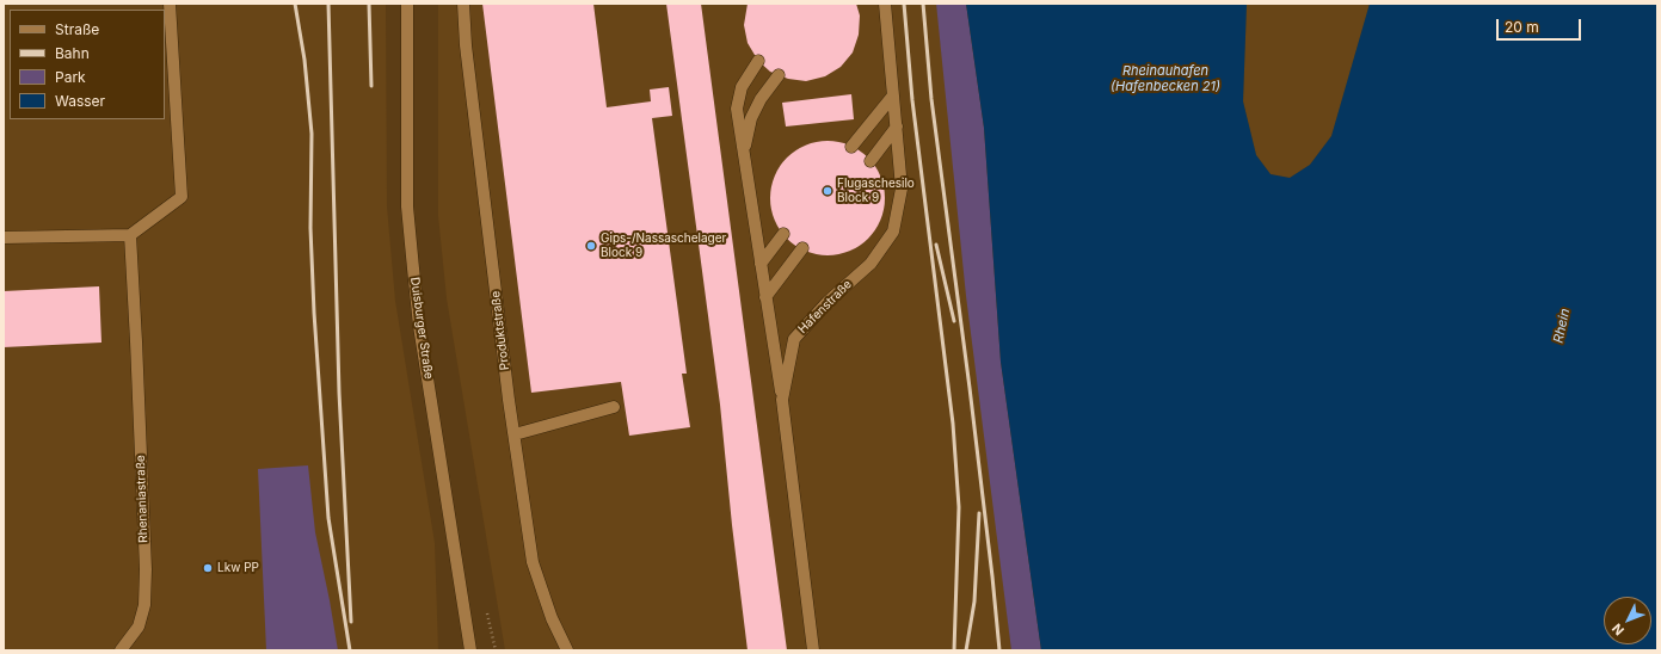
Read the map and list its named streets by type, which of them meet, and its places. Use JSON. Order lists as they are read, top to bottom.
{
  "streets": {
    "street": [
      "Hafenstraße",
      "Duisburger Straße",
      "Produktstraße",
      "Rhenaniastraße"
    ]
  },
  "water": ["Rheinauhafen (Hafenbecken 21)", "Rhein"],
  "places": ["Flugaschesilo Block 9", "Gips-/Nassaschelager Block 9", "Lkw PP"],
  "legend": [
    "Straße",
    "Bahn",
    "Park",
    "Wasser"
  ],
  "scale_bar": "20 m",
  "north": "bottom left"
}
